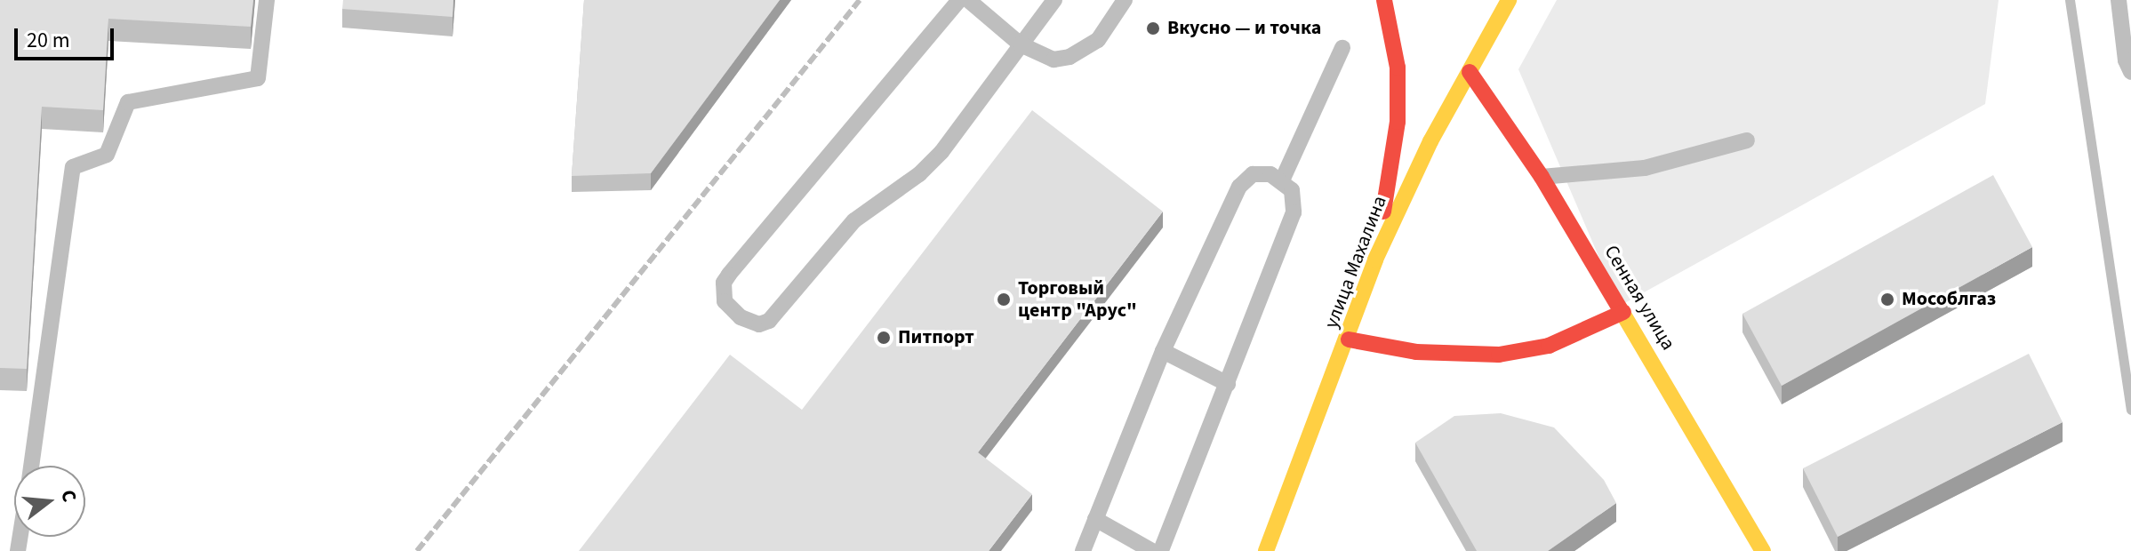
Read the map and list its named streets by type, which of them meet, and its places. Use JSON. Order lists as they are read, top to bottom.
{
  "streets": {
    "street": ["улица Махалина", "Сенная улица"]
  },
  "crossings": [
    ["улица Махалина", "Сенная улица"]
  ],
  "places": [
    "Вкусно — и точка",
    "Торговый центр \"Арус\"",
    "Мособлгаз",
    "Питпорт"
  ],
  "scale_bar": "20 m",
  "north": "right"
}
